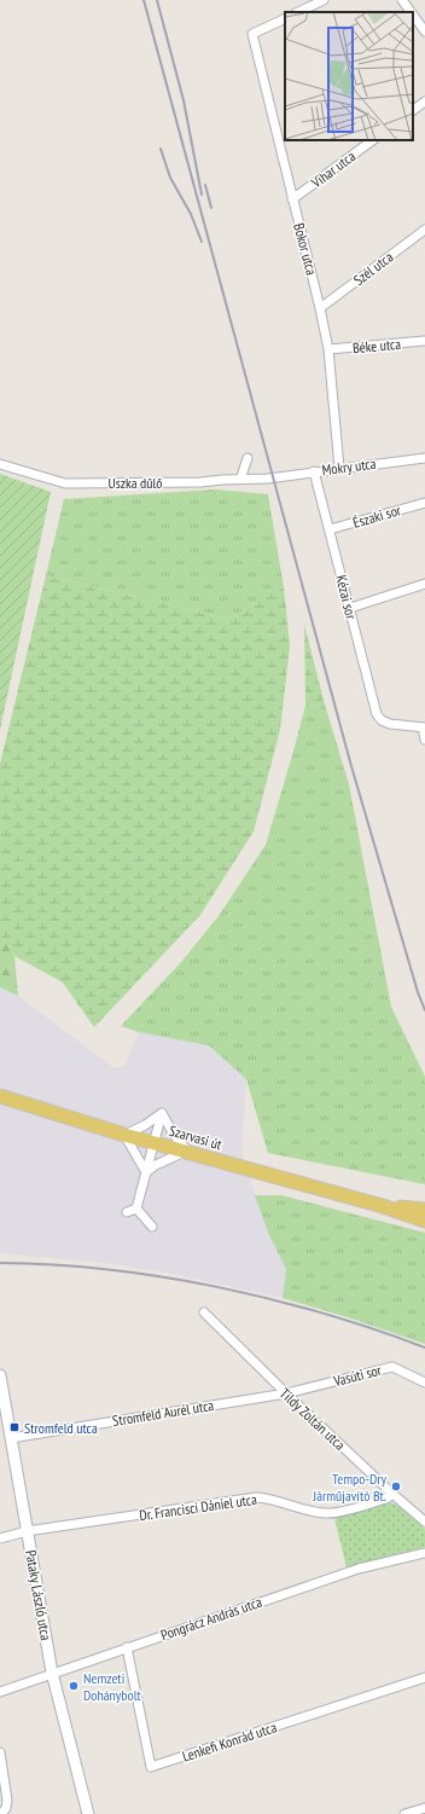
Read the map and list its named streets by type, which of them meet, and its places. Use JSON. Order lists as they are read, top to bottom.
{
  "streets": {
    "main road": ["Szarvasi út"],
    "street": [
      "Vihar utca",
      "Bokor utca",
      "Szél utca",
      "Béke utca",
      "Mokry utca",
      "Uszka dűlő",
      "Északi sor",
      "Kézai sor",
      "Vasúti sor",
      "Stromfeld Aurél utca",
      "Tildy Zoltán utca",
      "Dr. Francisci Dániel utca",
      "Pataky László utca",
      "Pongrácz András utca",
      "Lenkefi Konrád utca"
    ]
  },
  "crossings": [
    ["Vihar utca", "Bokor utca"],
    ["Bokor utca", "Szél utca"],
    ["Bokor utca", "Béke utca"],
    ["Bokor utca", "Mokry utca"],
    ["Mokry utca", "Uszka dűlő"],
    ["Mokry utca", "Kézai sor"],
    ["Északi sor", "Kézai sor"],
    ["Vasúti sor", "Stromfeld Aurél utca"],
    ["Vasúti sor", "Tildy Zoltán utca"],
    ["Stromfeld Aurél utca", "Tildy Zoltán utca"],
    ["Stromfeld Aurél utca", "Pataky László utca"],
    ["Tildy Zoltán utca", "Dr. Francisci Dániel utca"],
    ["Dr. Francisci Dániel utca", "Pataky László utca"],
    ["Pataky László utca", "Pongrácz András utca"],
    ["Pongrácz András utca", "Lenkefi Konrád utca"]
  ],
  "places": {
    "transit": ["Stromfeld utca"],
    "other": ["Tempo-Dry Járműjavító Bt.", "Nemzeti Dohánybolt"]
  }
}
